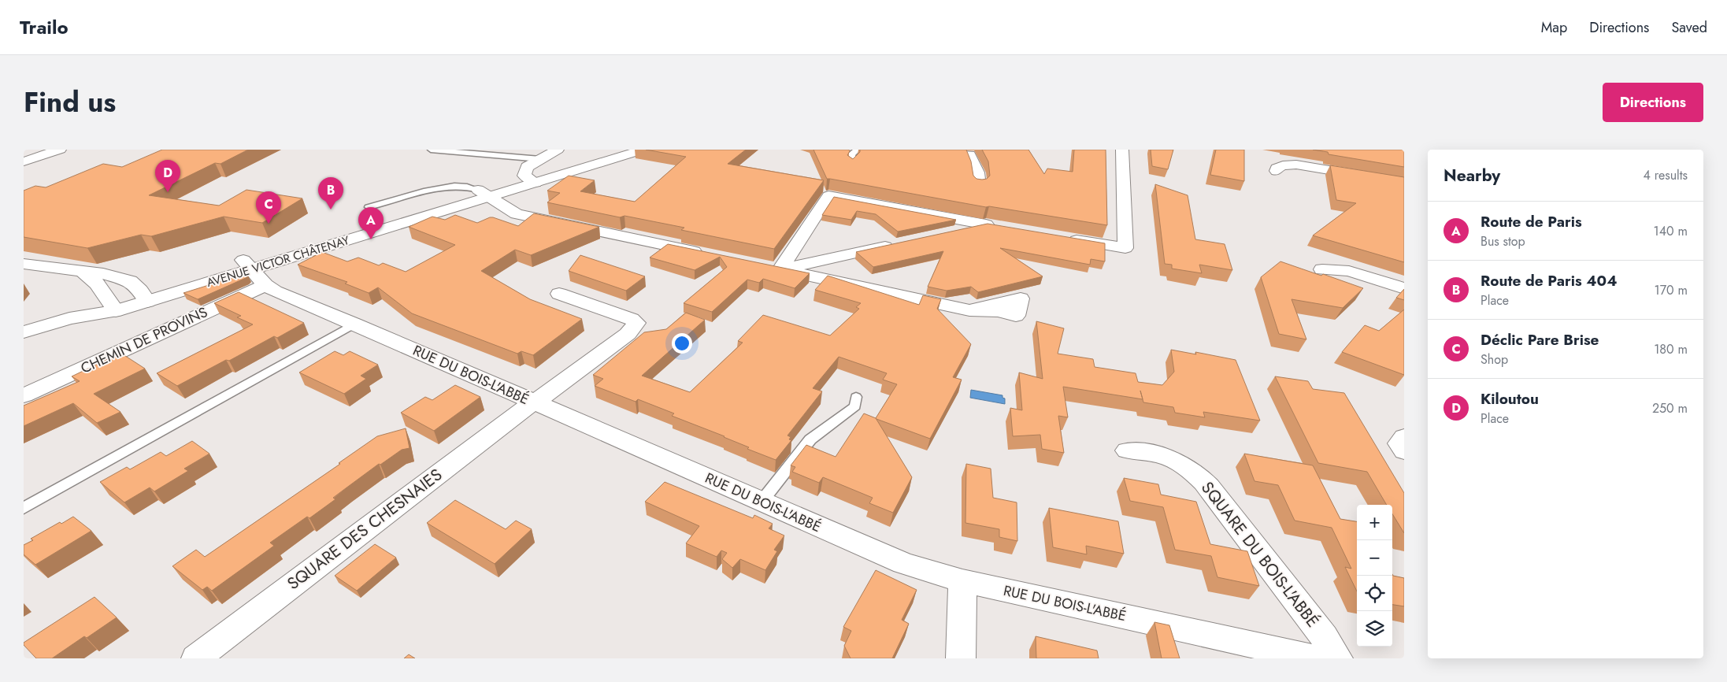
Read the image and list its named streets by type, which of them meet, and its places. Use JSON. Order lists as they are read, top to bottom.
{
  "streets": {
    "street": [
      "AVENUE VICTOR CHÂTENAY",
      "CHEMIN DE PROVINS",
      "RUE DU BOIS-L'ABBÉ",
      "SQUARE DES CHESNAIES",
      "SQUARE DU BOIS-L'ABBÉ"
    ]
  },
  "crossings": [
    ["AVENUE VICTOR CHÂTENAY", "CHEMIN DE PROVINS"],
    ["AVENUE VICTOR CHÂTENAY", "RUE DU BOIS-L'ABBÉ"],
    ["CHEMIN DE PROVINS", "RUE DU BOIS-L'ABBÉ"],
    ["RUE DU BOIS-L'ABBÉ", "SQUARE DES CHESNAIES"]
  ],
  "page": {
    "header": "Trailo",
    "nav": ["Map", "Directions", "Saved"],
    "title": "Find us",
    "buttons": "Directions",
    "heading": ["Nearby", "4 results"],
    "pins": [
      "D",
      "B",
      "C",
      "A"
    ],
    "list": [
      {
        "mark": "A",
        "name": "Route de Paris",
        "note": "Bus stop",
        "value": "140 m"
      },
      {
        "mark": "B",
        "name": "Route de Paris 404",
        "note": "Place",
        "value": "170 m"
      },
      {
        "mark": "C",
        "name": "Déclic Pare Brise",
        "note": "Shop",
        "value": "180 m"
      },
      {
        "mark": "D",
        "name": "Kiloutou",
        "note": "Place",
        "value": "250 m"
      }
    ],
    "map_buttons": ["+", "−"]
  }
}
